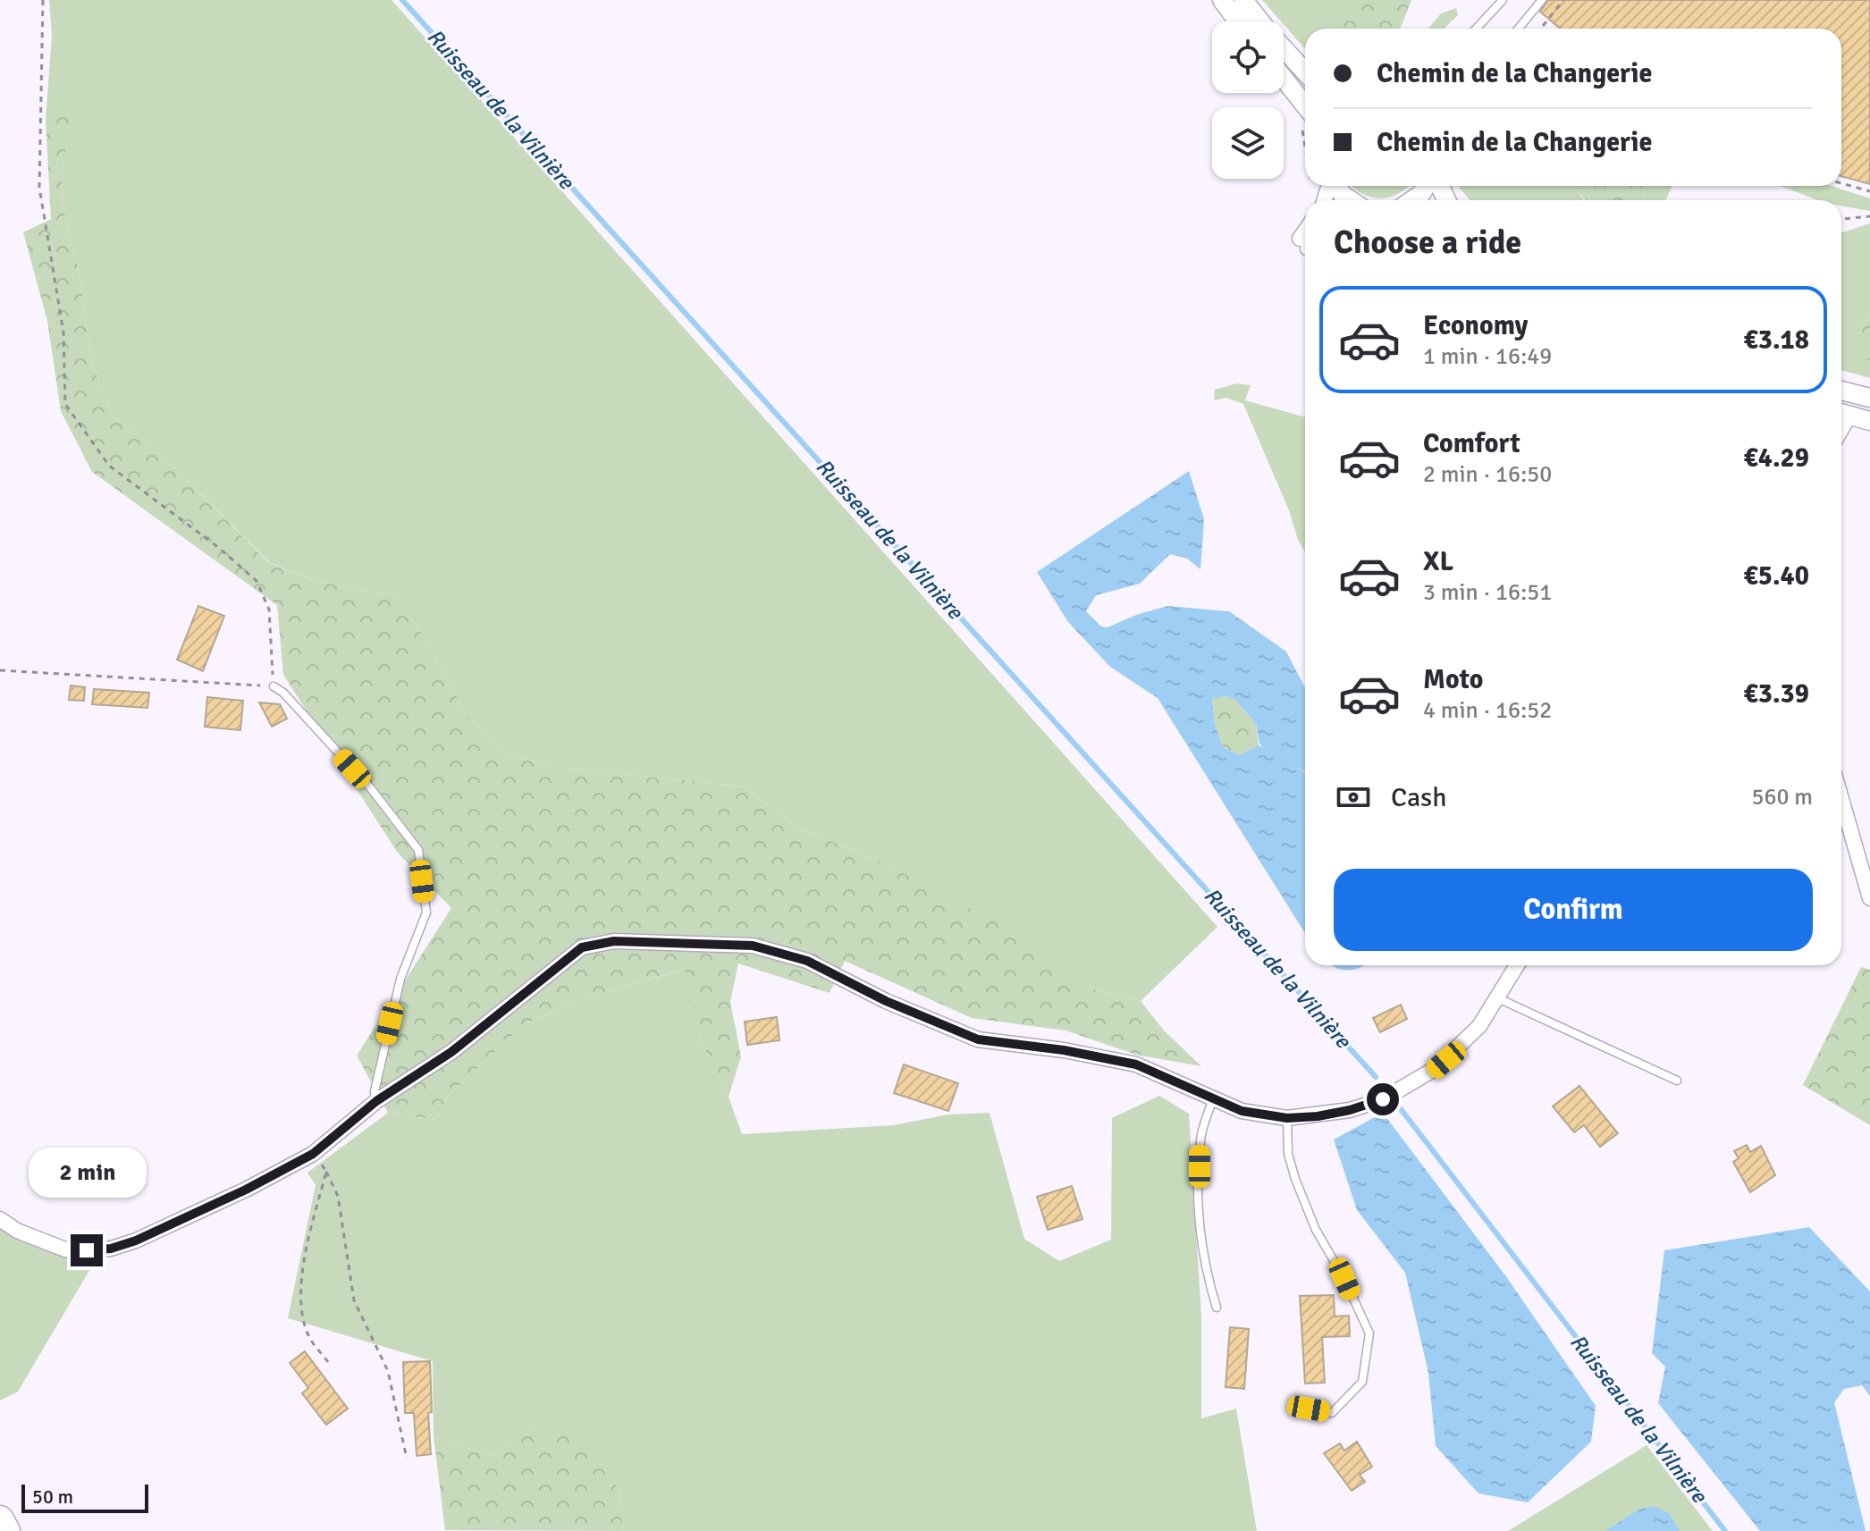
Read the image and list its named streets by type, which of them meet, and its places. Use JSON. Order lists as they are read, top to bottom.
{
  "water": ["Ruisseau de la Vilnière"],
  "scale_bar": "50 m",
  "page": {
    "banner": ["Chemin de la Changerie", "Chemin de la Changerie"],
    "heading": "Choose a ride",
    "list": [
      {
        "name": "Economy",
        "note": "1 min · 16:49",
        "value": "€3.18"
      },
      {
        "name": "Comfort",
        "note": "2 min · 16:50",
        "value": "€4.29"
      },
      {
        "name": "XL",
        "note": "3 min · 16:51",
        "value": "€5.40"
      },
      {
        "name": "Moto",
        "note": "4 min · 16:52",
        "value": "€3.39"
      }
    ],
    "pay": ["Cash", "560 m"],
    "buttons": "Confirm",
    "bubble": "2 min",
    "scale": "50 m"
  }
}
